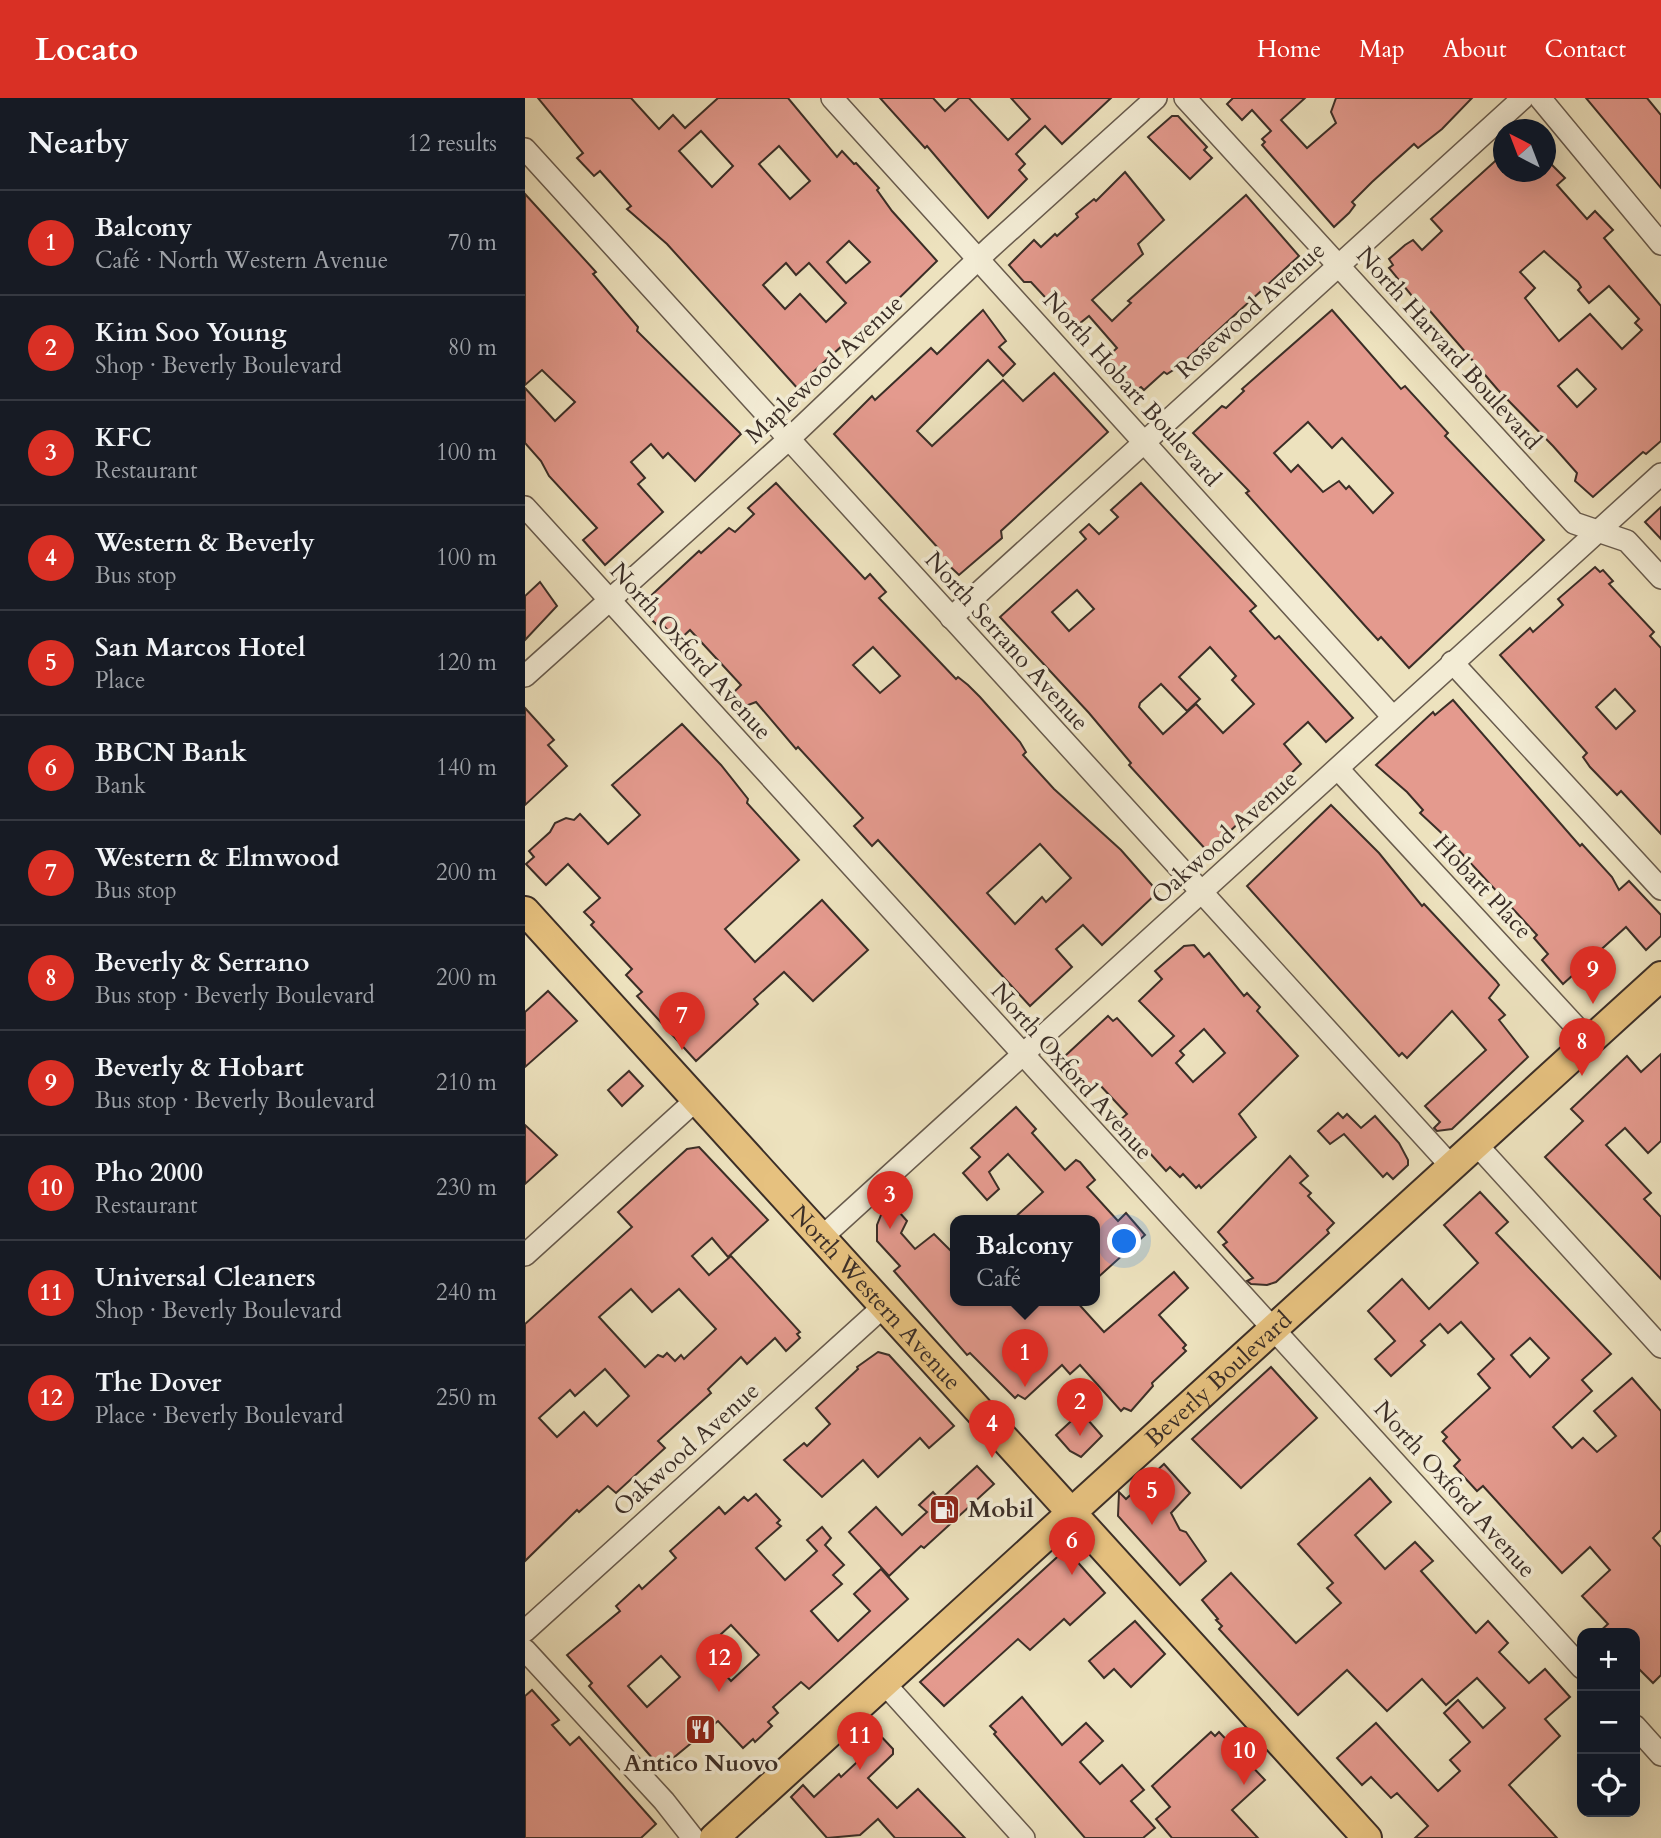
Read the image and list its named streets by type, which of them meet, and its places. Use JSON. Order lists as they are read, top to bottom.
{
  "streets": {
    "main road": ["North Western Avenue", "Beverly Boulevard"],
    "street": [
      "Rosewood Avenue",
      "North Harvard Boulevard",
      "Maplewood Avenue",
      "North Hobart Boulevard",
      "North Serrano Avenue",
      "North Oxford Avenue",
      "Oakwood Avenue",
      "Hobart Place"
    ]
  },
  "crossings": [
    ["Rosewood Avenue", "North Harvard Boulevard"],
    ["Rosewood Avenue", "North Hobart Boulevard"],
    ["Rosewood Avenue", "North Serrano Avenue"],
    ["North Harvard Boulevard", "Oakwood Avenue"],
    ["Maplewood Avenue", "North Hobart Boulevard"],
    ["Maplewood Avenue", "North Serrano Avenue"],
    ["Maplewood Avenue", "North Oxford Avenue"],
    ["North Hobart Boulevard", "Oakwood Avenue"],
    ["North Serrano Avenue", "Oakwood Avenue"],
    ["North Serrano Avenue", "Beverly Boulevard"],
    ["North Oxford Avenue", "Oakwood Avenue"],
    ["North Oxford Avenue", "Beverly Boulevard"],
    ["Oakwood Avenue", "Hobart Place"],
    ["Oakwood Avenue", "North Western Avenue"],
    ["Hobart Place", "Beverly Boulevard"],
    ["North Western Avenue", "Beverly Boulevard"]
  ],
  "places": {
    "fuel station": ["Mobil"],
    "restaurant": ["Antico Nuovo"]
  },
  "north": "top left",
  "page": {
    "header": "Locato",
    "nav": [
      "Home",
      "Map",
      "About",
      "Contact"
    ],
    "heading": ["Nearby", "12 results"],
    "list": [
      {
        "mark": "1",
        "name": "Balcony",
        "note": "Café · North Western Avenue",
        "value": "70 m"
      },
      {
        "mark": "2",
        "name": "Kim Soo Young",
        "note": "Shop · Beverly Boulevard",
        "value": "80 m"
      },
      {
        "mark": "3",
        "name": "KFC",
        "note": "Restaurant",
        "value": "100 m"
      },
      {
        "mark": "4",
        "name": "Western & Beverly",
        "note": "Bus stop",
        "value": "100 m"
      },
      {
        "mark": "5",
        "name": "San Marcos Hotel",
        "note": "Place",
        "value": "120 m"
      },
      {
        "mark": "6",
        "name": "BBCN Bank",
        "note": "Bank",
        "value": "140 m"
      },
      {
        "mark": "7",
        "name": "Western & Elmwood",
        "note": "Bus stop",
        "value": "200 m"
      },
      {
        "mark": "8",
        "name": "Beverly & Serrano",
        "note": "Bus stop · Beverly Boulevard",
        "value": "200 m"
      },
      {
        "mark": "9",
        "name": "Beverly & Hobart",
        "note": "Bus stop · Beverly Boulevard",
        "value": "210 m"
      },
      {
        "mark": "10",
        "name": "Pho 2000",
        "note": "Restaurant",
        "value": "230 m"
      },
      {
        "mark": "11",
        "name": "Universal Cleaners",
        "note": "Shop · Beverly Boulevard",
        "value": "240 m"
      },
      {
        "mark": "12",
        "name": "The Dover",
        "note": "Place · Beverly Boulevard",
        "value": "250 m"
      }
    ],
    "pins": [
      "9",
      "7",
      "8",
      "3",
      "1",
      "2",
      "4",
      "5",
      "6",
      "12",
      "11",
      "10"
    ],
    "popup": ["Balcony", "Café"],
    "map_buttons": ["+", "−"]
  }
}
